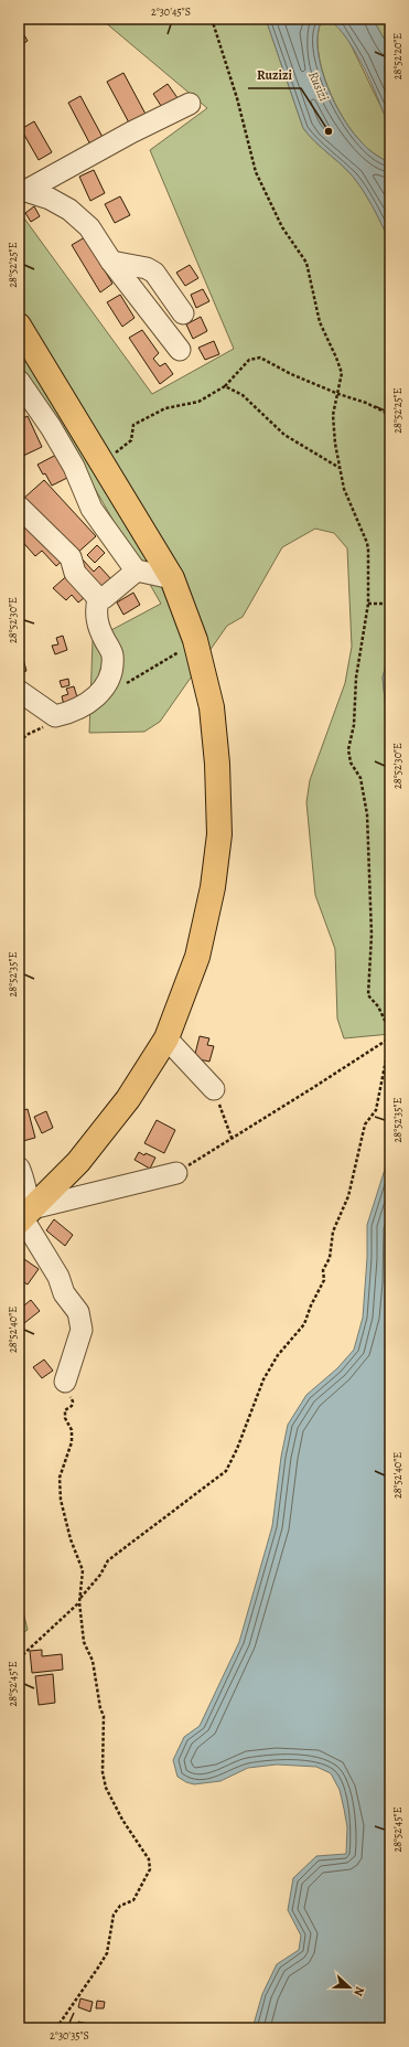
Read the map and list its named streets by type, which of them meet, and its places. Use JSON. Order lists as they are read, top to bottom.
{
  "water": ["Rusizi"],
  "places": ["Ruzizi"],
  "north": "right",
  "coordinates": [
    "2°30'45\"S",
    "28°52'20\"E",
    "28°52'25\"E",
    "28°52'30\"E",
    "28°52'35\"E",
    "28°52'40\"E",
    "28°52'45\"E",
    "2°30'35\"S"
  ]
}
